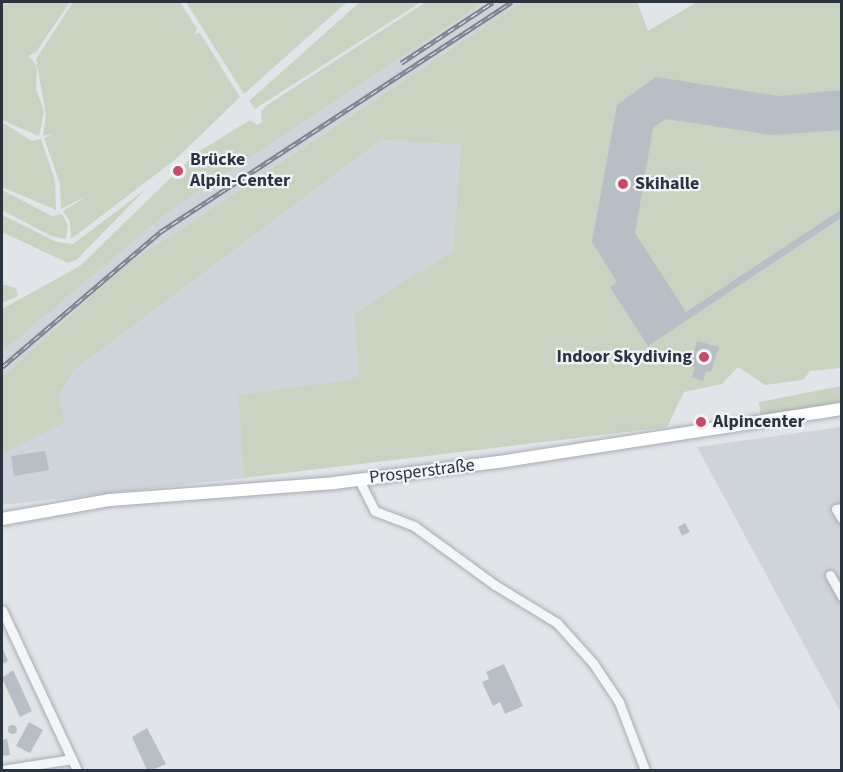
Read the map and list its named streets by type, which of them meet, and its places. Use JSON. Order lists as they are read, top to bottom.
{
  "streets": {
    "main road": ["Prosperstraße"]
  },
  "places": [
    "Brücke Alpin-Center",
    "Skihalle",
    "Indoor Skydiving",
    "Alpincenter"
  ]
}
